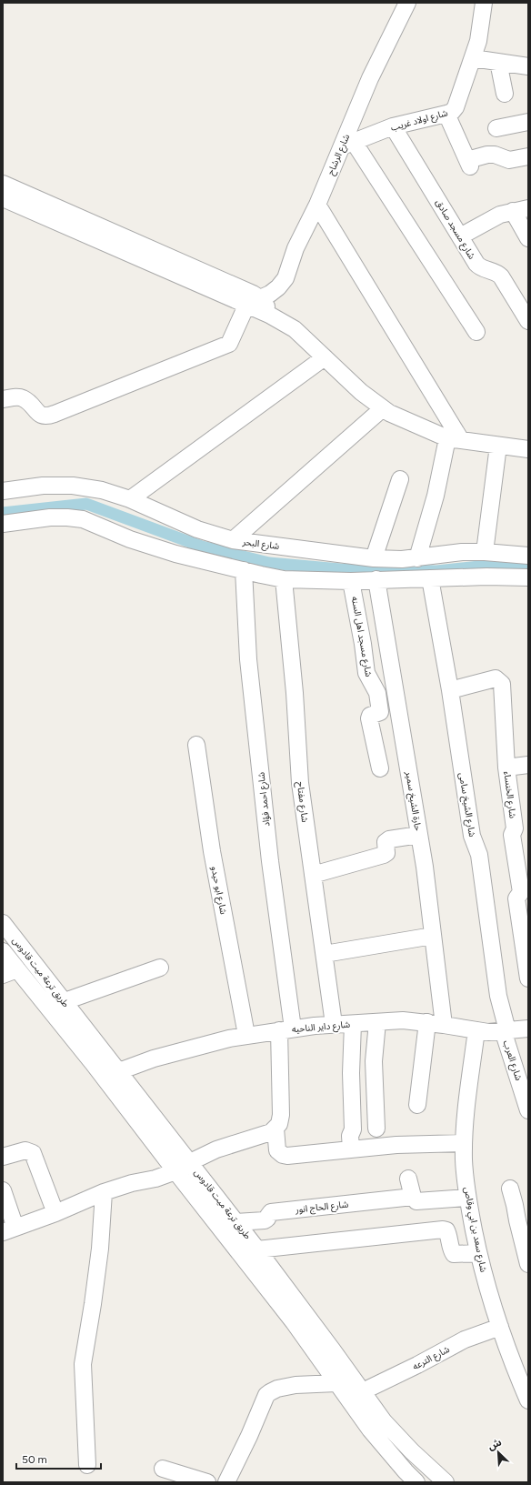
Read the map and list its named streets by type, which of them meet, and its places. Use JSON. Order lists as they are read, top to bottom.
{
  "streets": {
    "street": [
      "شارع اولاد غريب",
      "شارع الرشاح",
      "شارع مسجد صادق",
      "شارع البحر",
      "شارع مسجد اهل السنه",
      "شارع الخنساء",
      "شارع احمد فؤاد",
      "حارة الشيخ سمير",
      "شارع مفتاح",
      "شارع الشيخ سامى",
      "شارع ابو حيدو",
      "طريق ترعة ميت قادوس",
      "شارع داير الناحيه",
      "شارع العرب",
      "شارع الحاج انور",
      "شارع سعد بن ابي وقاص",
      "شارع الترعه"
    ]
  },
  "crossings": [
    ["شارع اولاد غريب", "شارع الرشاح"],
    ["شارع اولاد غريب", "شارع مسجد صادق"],
    ["شارع البحر", "شارع مسجد اهل السنه"],
    ["شارع البحر", "شارع احمد فؤاد"],
    ["شارع البحر", "حارة الشيخ سمير"],
    ["شارع البحر", "شارع مفتاح"],
    ["شارع البحر", "شارع الشيخ سامى"],
    ["شارع الخنساء", "شارع الشيخ سامى"],
    ["شارع احمد فؤاد", "شارع داير الناحيه"],
    ["حارة الشيخ سمير", "شارع داير الناحيه"],
    ["شارع مفتاح", "شارع داير الناحيه"],
    ["شارع الشيخ سامى", "شارع داير الناحيه"],
    ["شارع الشيخ سامى", "شارع العرب"],
    ["شارع ابو حيدو", "شارع داير الناحيه"],
    ["طريق ترعة ميت قادوس", "شارع داير الناحيه"],
    ["طريق ترعة ميت قادوس", "شارع الحاج انور"],
    ["طريق ترعة ميت قادوس", "شارع الترعه"],
    ["شارع داير الناحيه", "شارع العرب"],
    ["شارع داير الناحيه", "شارع سعد بن ابي وقاص"],
    ["شارع الحاج انور", "شارع سعد بن ابي وقاص"],
    ["شارع سعد بن ابي وقاص", "شارع الترعه"]
  ],
  "scale_bar": "50 m",
  "north": "top left"
}
